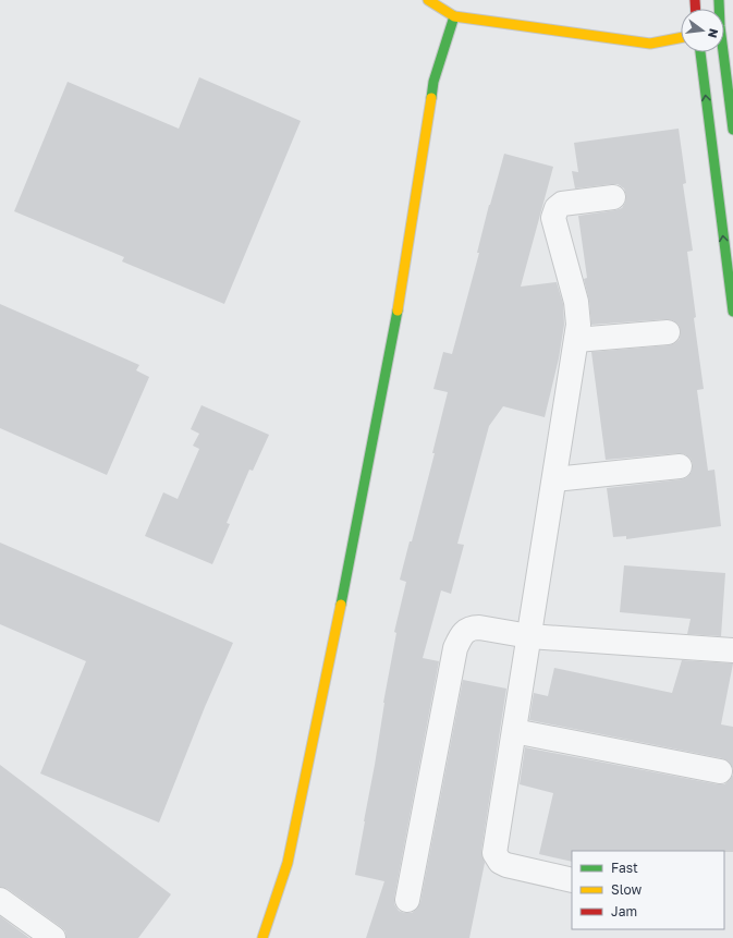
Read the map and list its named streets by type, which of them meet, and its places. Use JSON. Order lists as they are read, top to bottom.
{
  "legend": ["Fast", "Slow", "Jam"],
  "north": "right"
}
